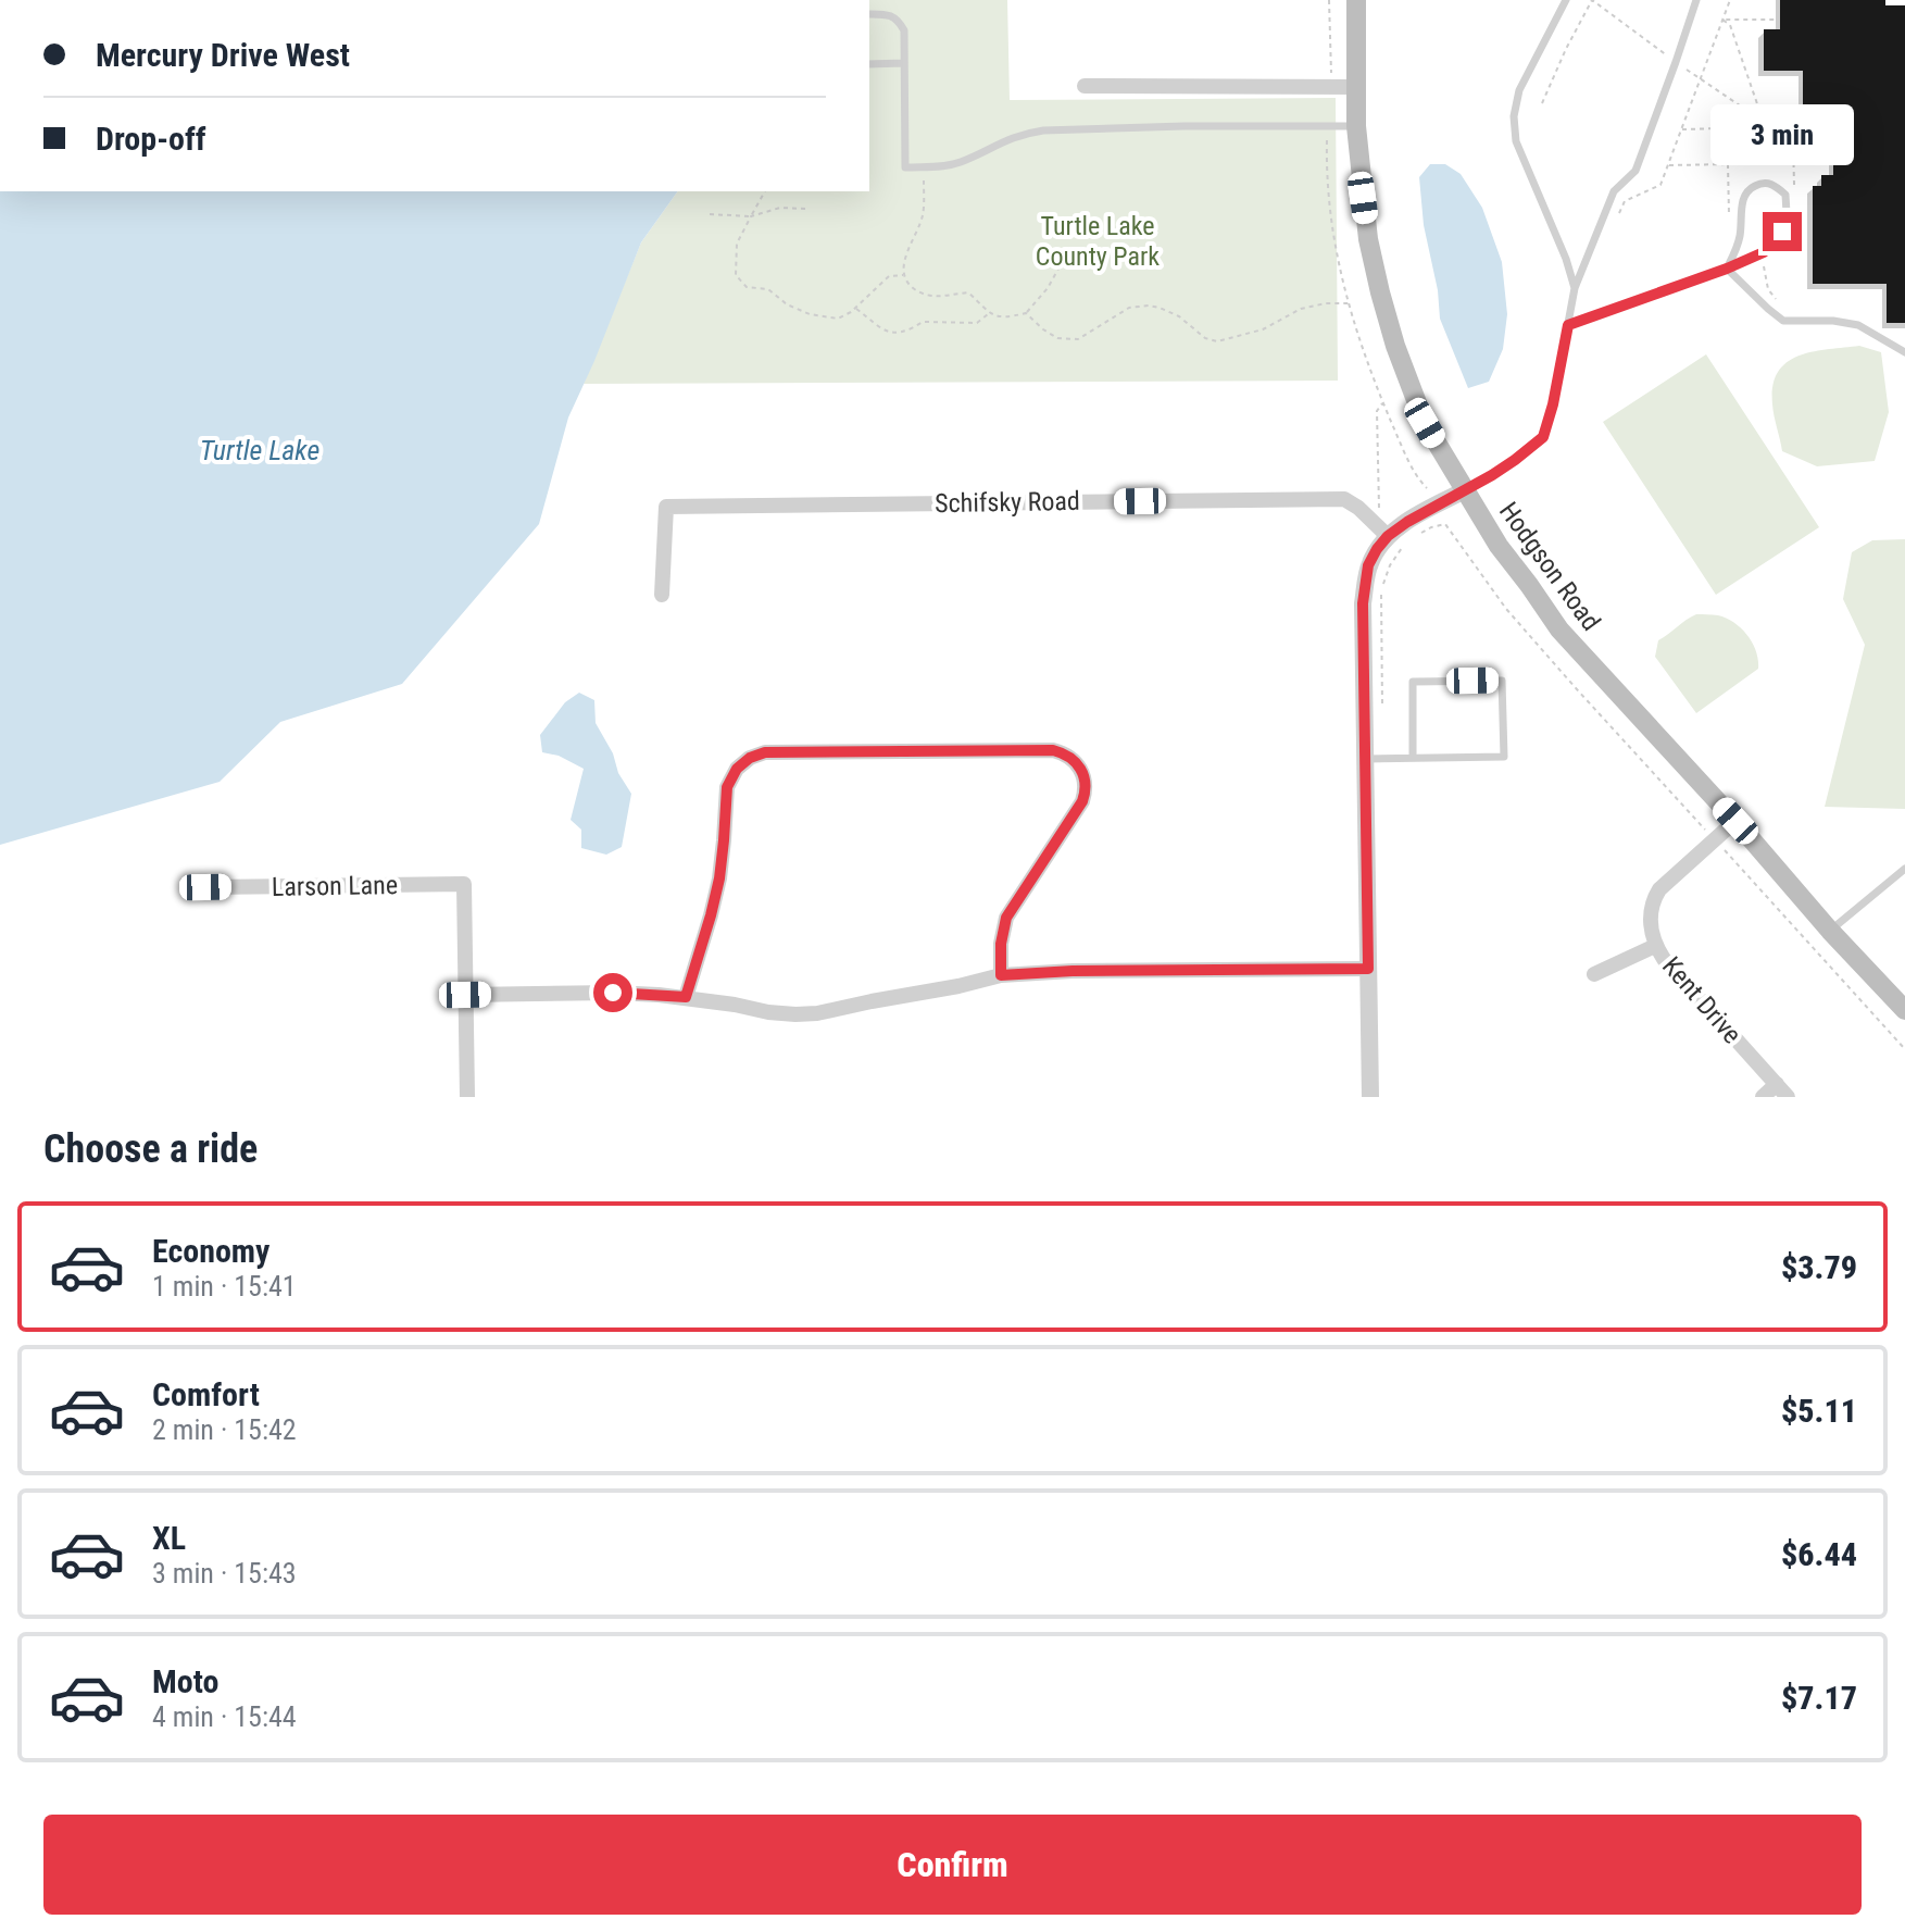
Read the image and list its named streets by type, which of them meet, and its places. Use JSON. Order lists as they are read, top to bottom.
{
  "streets": {
    "main road": ["Hodgson Road"],
    "street": ["Schifsky Road", "Larson Lane", "Kent Drive"]
  },
  "crossings": [
    ["Hodgson Road", "Kent Drive"]
  ],
  "water": ["Turtle Lake"],
  "parks": ["Turtle Lake County Park"],
  "page": {
    "banner": ["Mercury Drive West", "Drop-off"],
    "bubble": "3 min",
    "heading": "Choose a ride",
    "list": [
      {
        "name": "Economy",
        "note": "1 min · 15:41",
        "value": "$3.79"
      },
      {
        "name": "Comfort",
        "note": "2 min · 15:42",
        "value": "$5.11"
      },
      {
        "name": "XL",
        "note": "3 min · 15:43",
        "value": "$6.44"
      },
      {
        "name": "Moto",
        "note": "4 min · 15:44",
        "value": "$7.17"
      }
    ],
    "buttons": "Confirm"
  }
}
